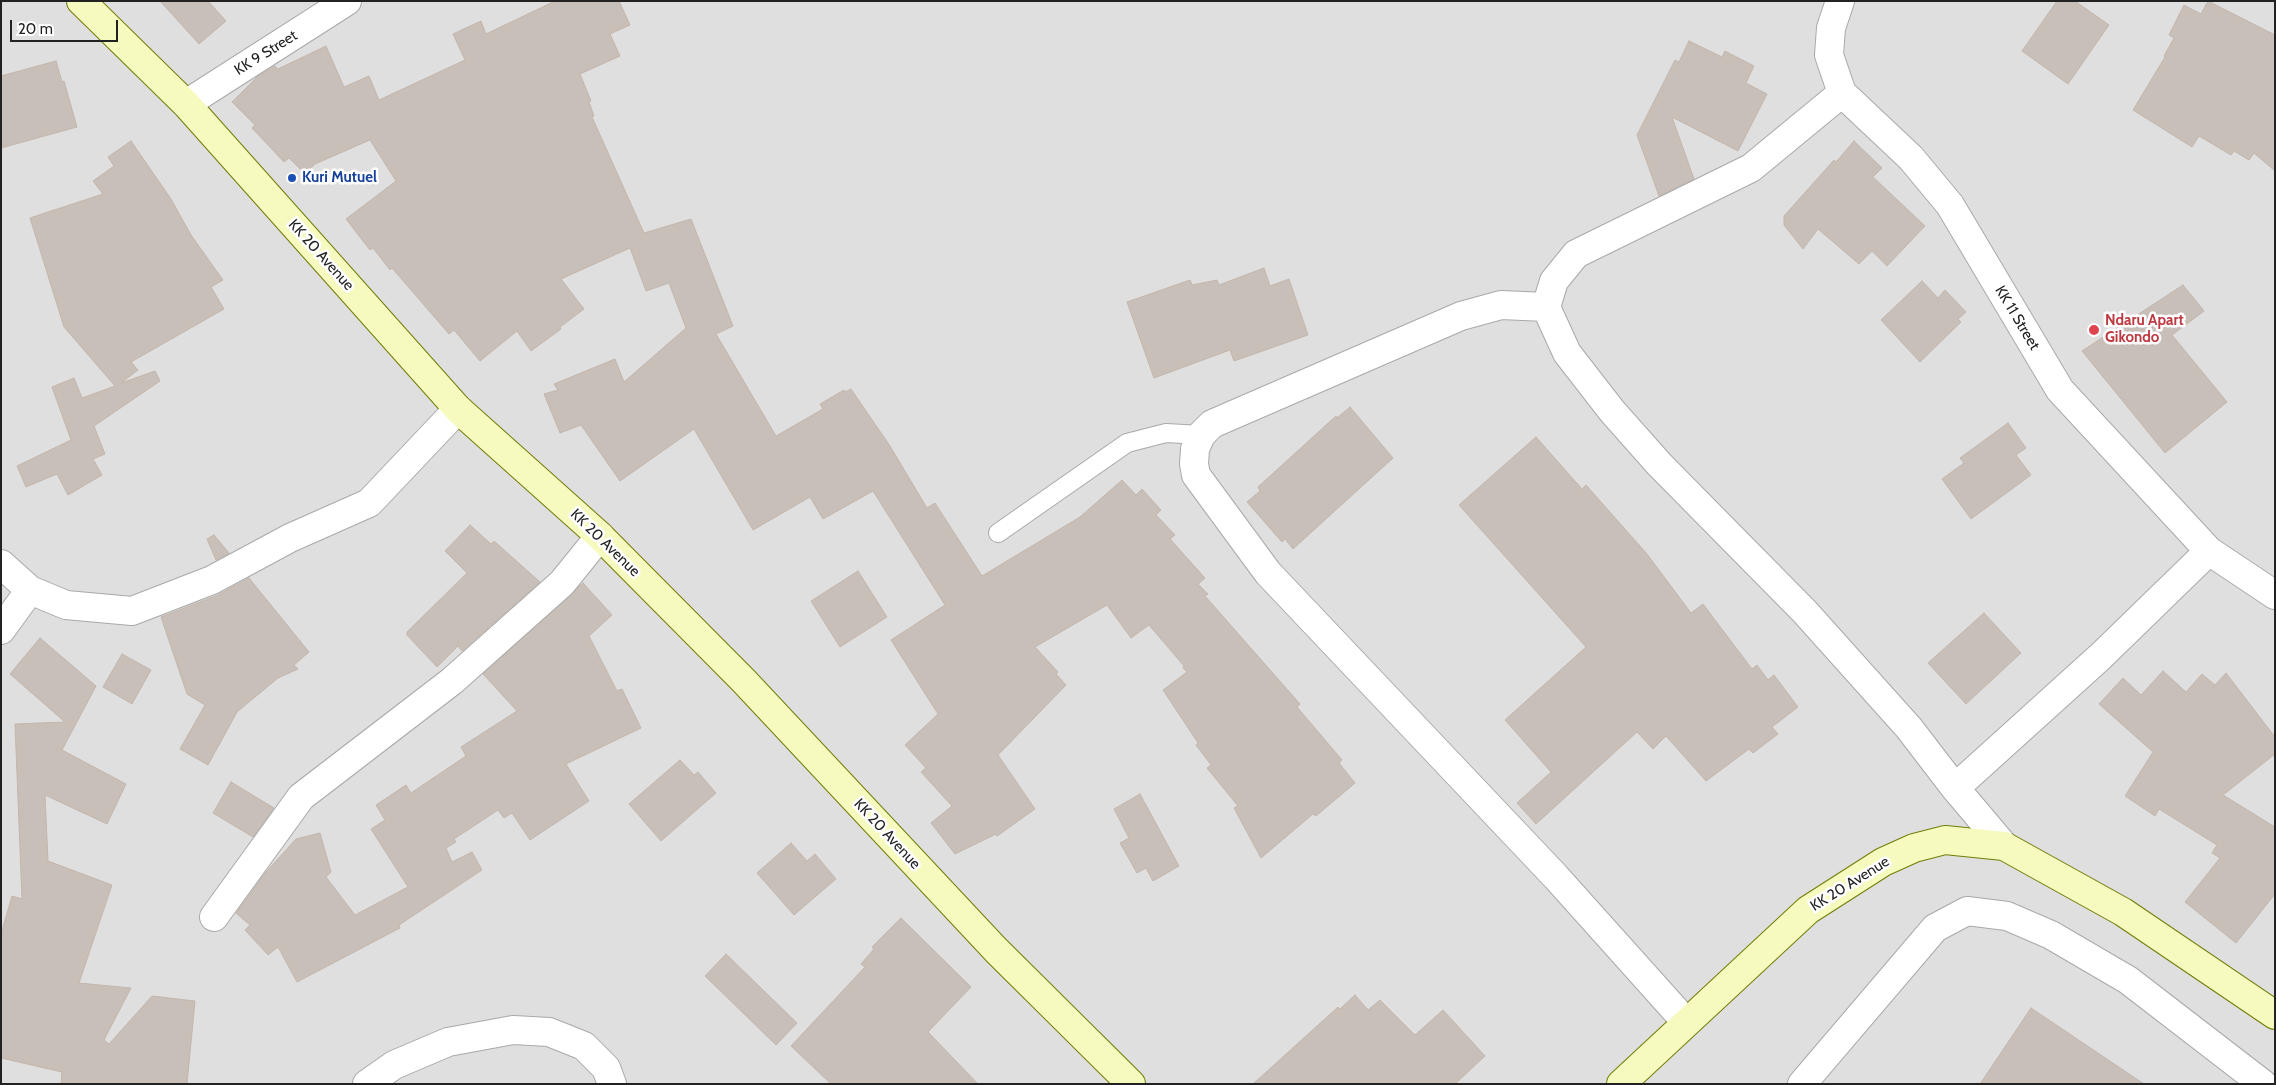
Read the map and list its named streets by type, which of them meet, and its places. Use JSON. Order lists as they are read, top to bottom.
{
  "streets": {
    "main road": ["KK 20 Avenue"],
    "street": ["KK 9 Street", "KK 11 Street"]
  },
  "crossings": [
    ["KK 9 Street", "KK 20 Avenue"]
  ],
  "places": ["Kuri Mutuel", "Ndaru Apart Gikondo"],
  "scale_bar": "20 m"
}
